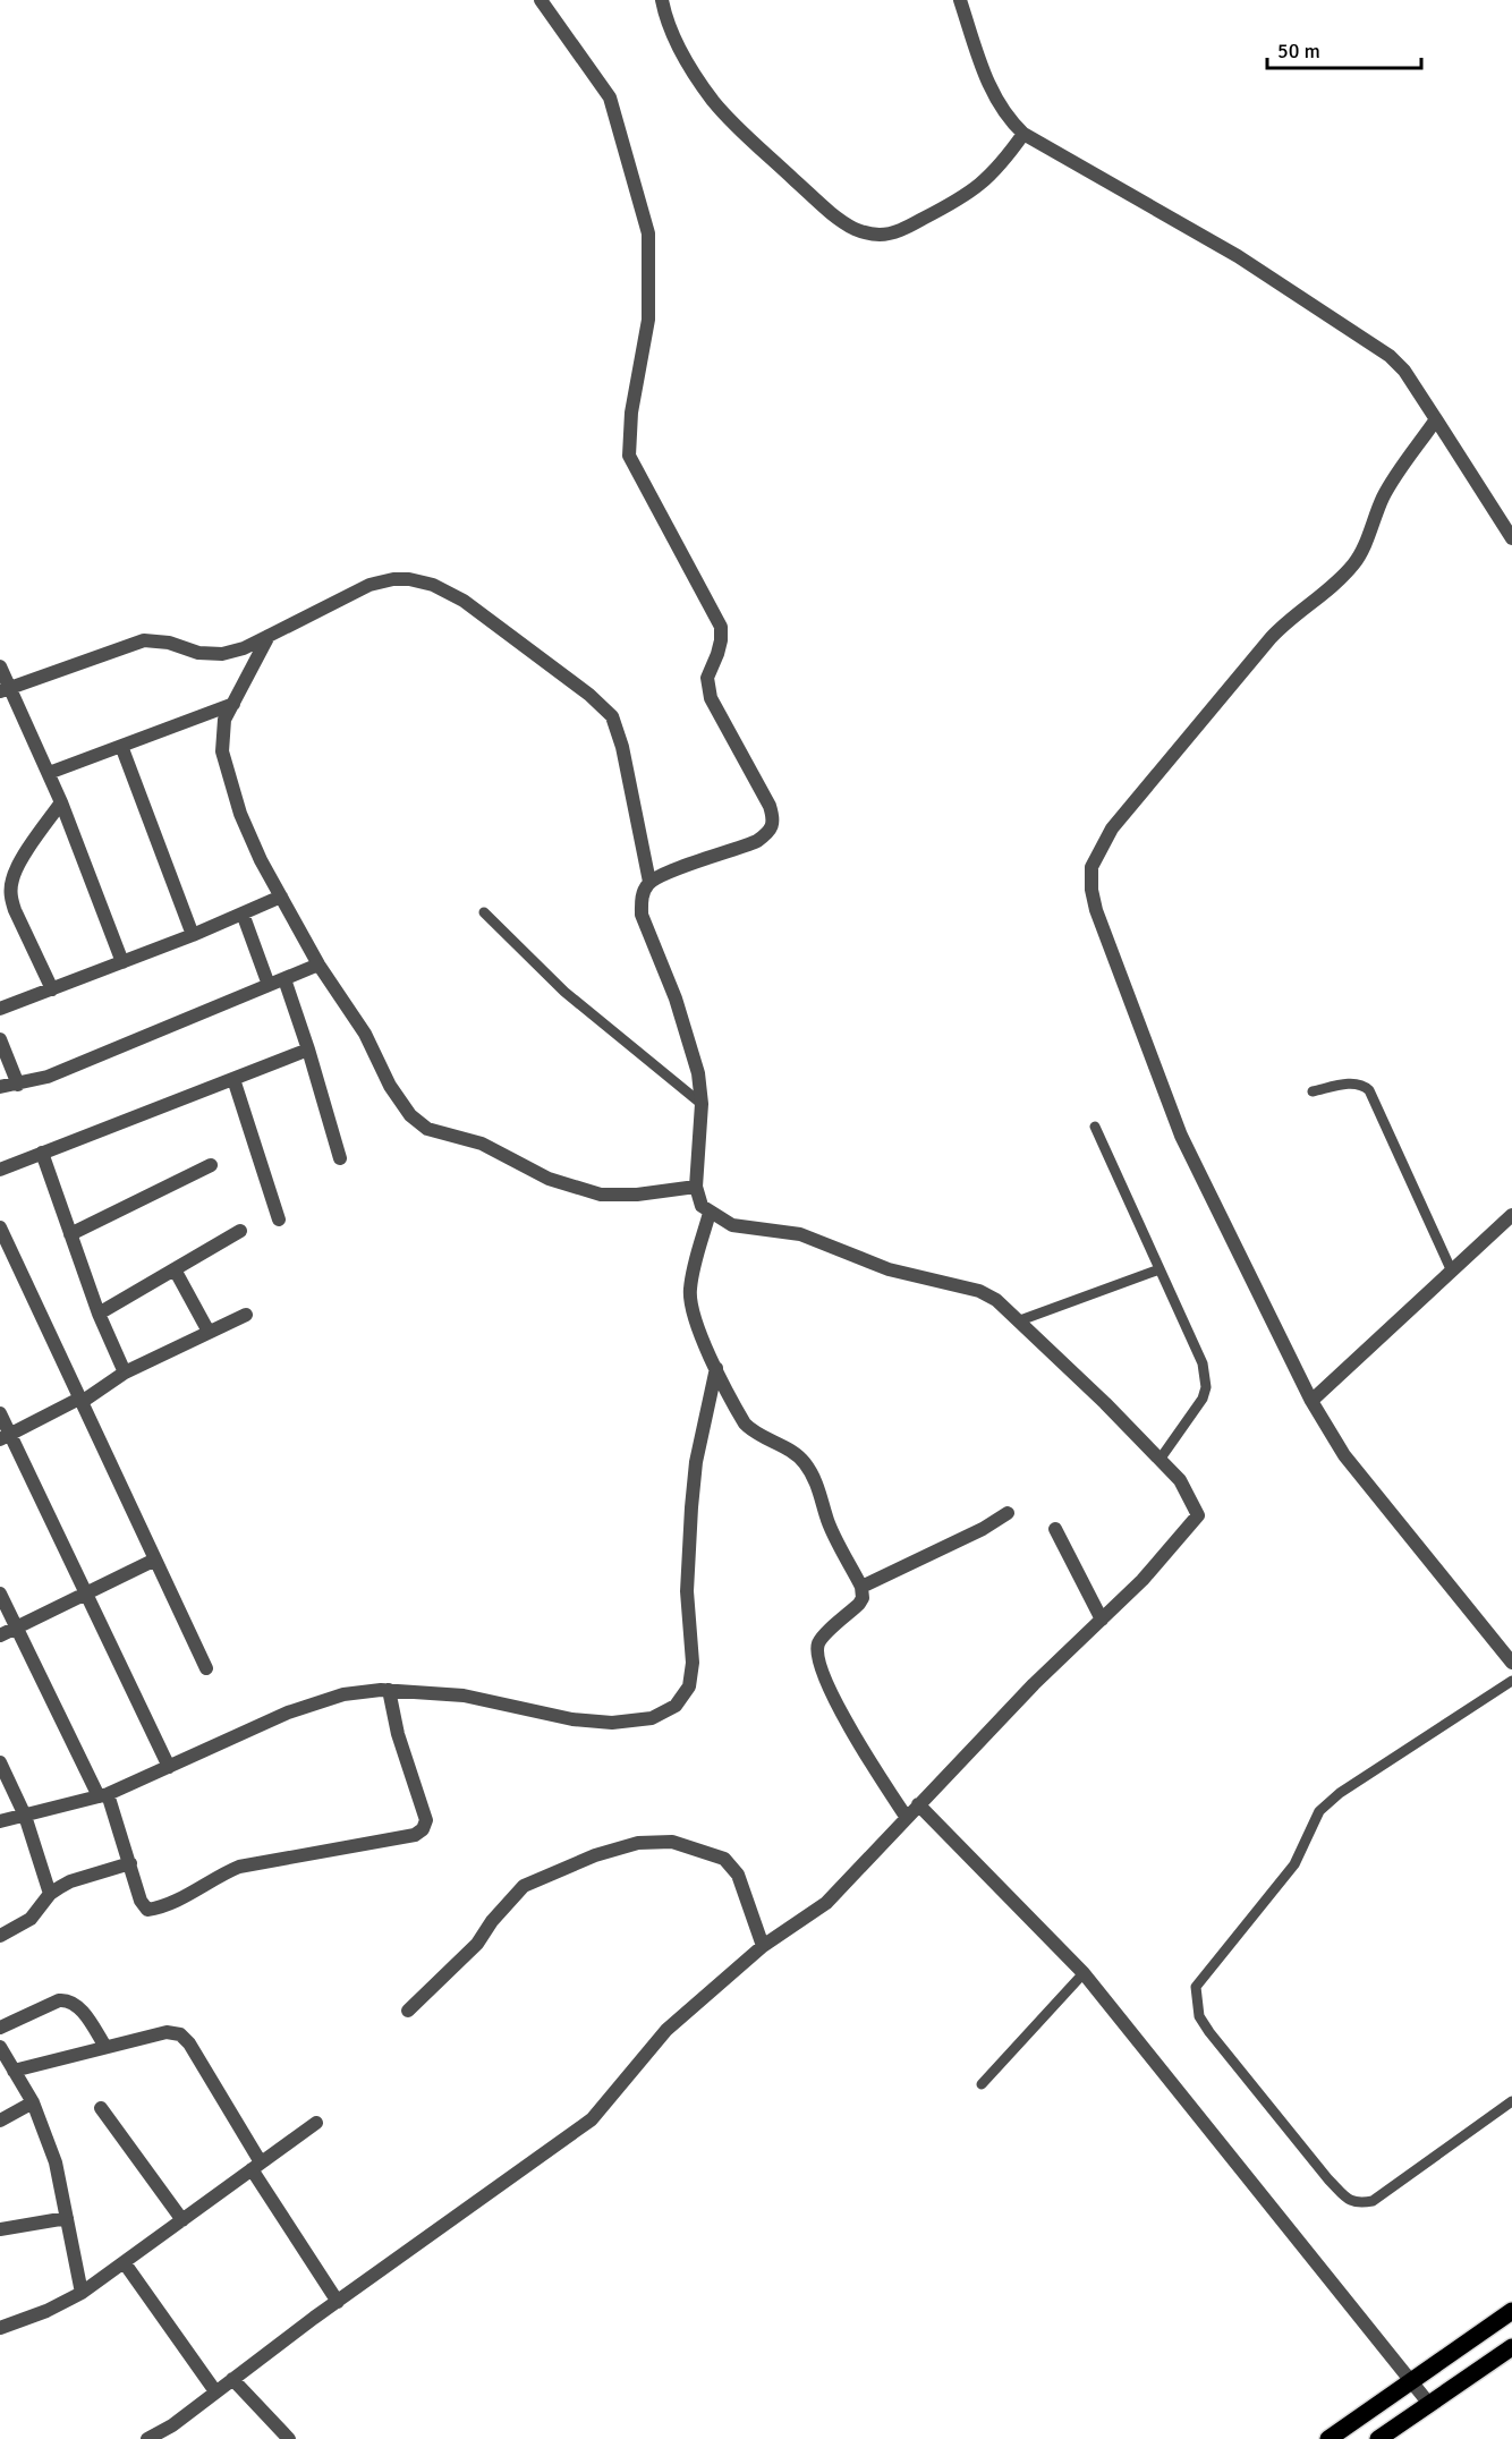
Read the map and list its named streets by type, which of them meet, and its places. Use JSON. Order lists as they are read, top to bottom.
{
  "scale_bar": "50 m"
}
